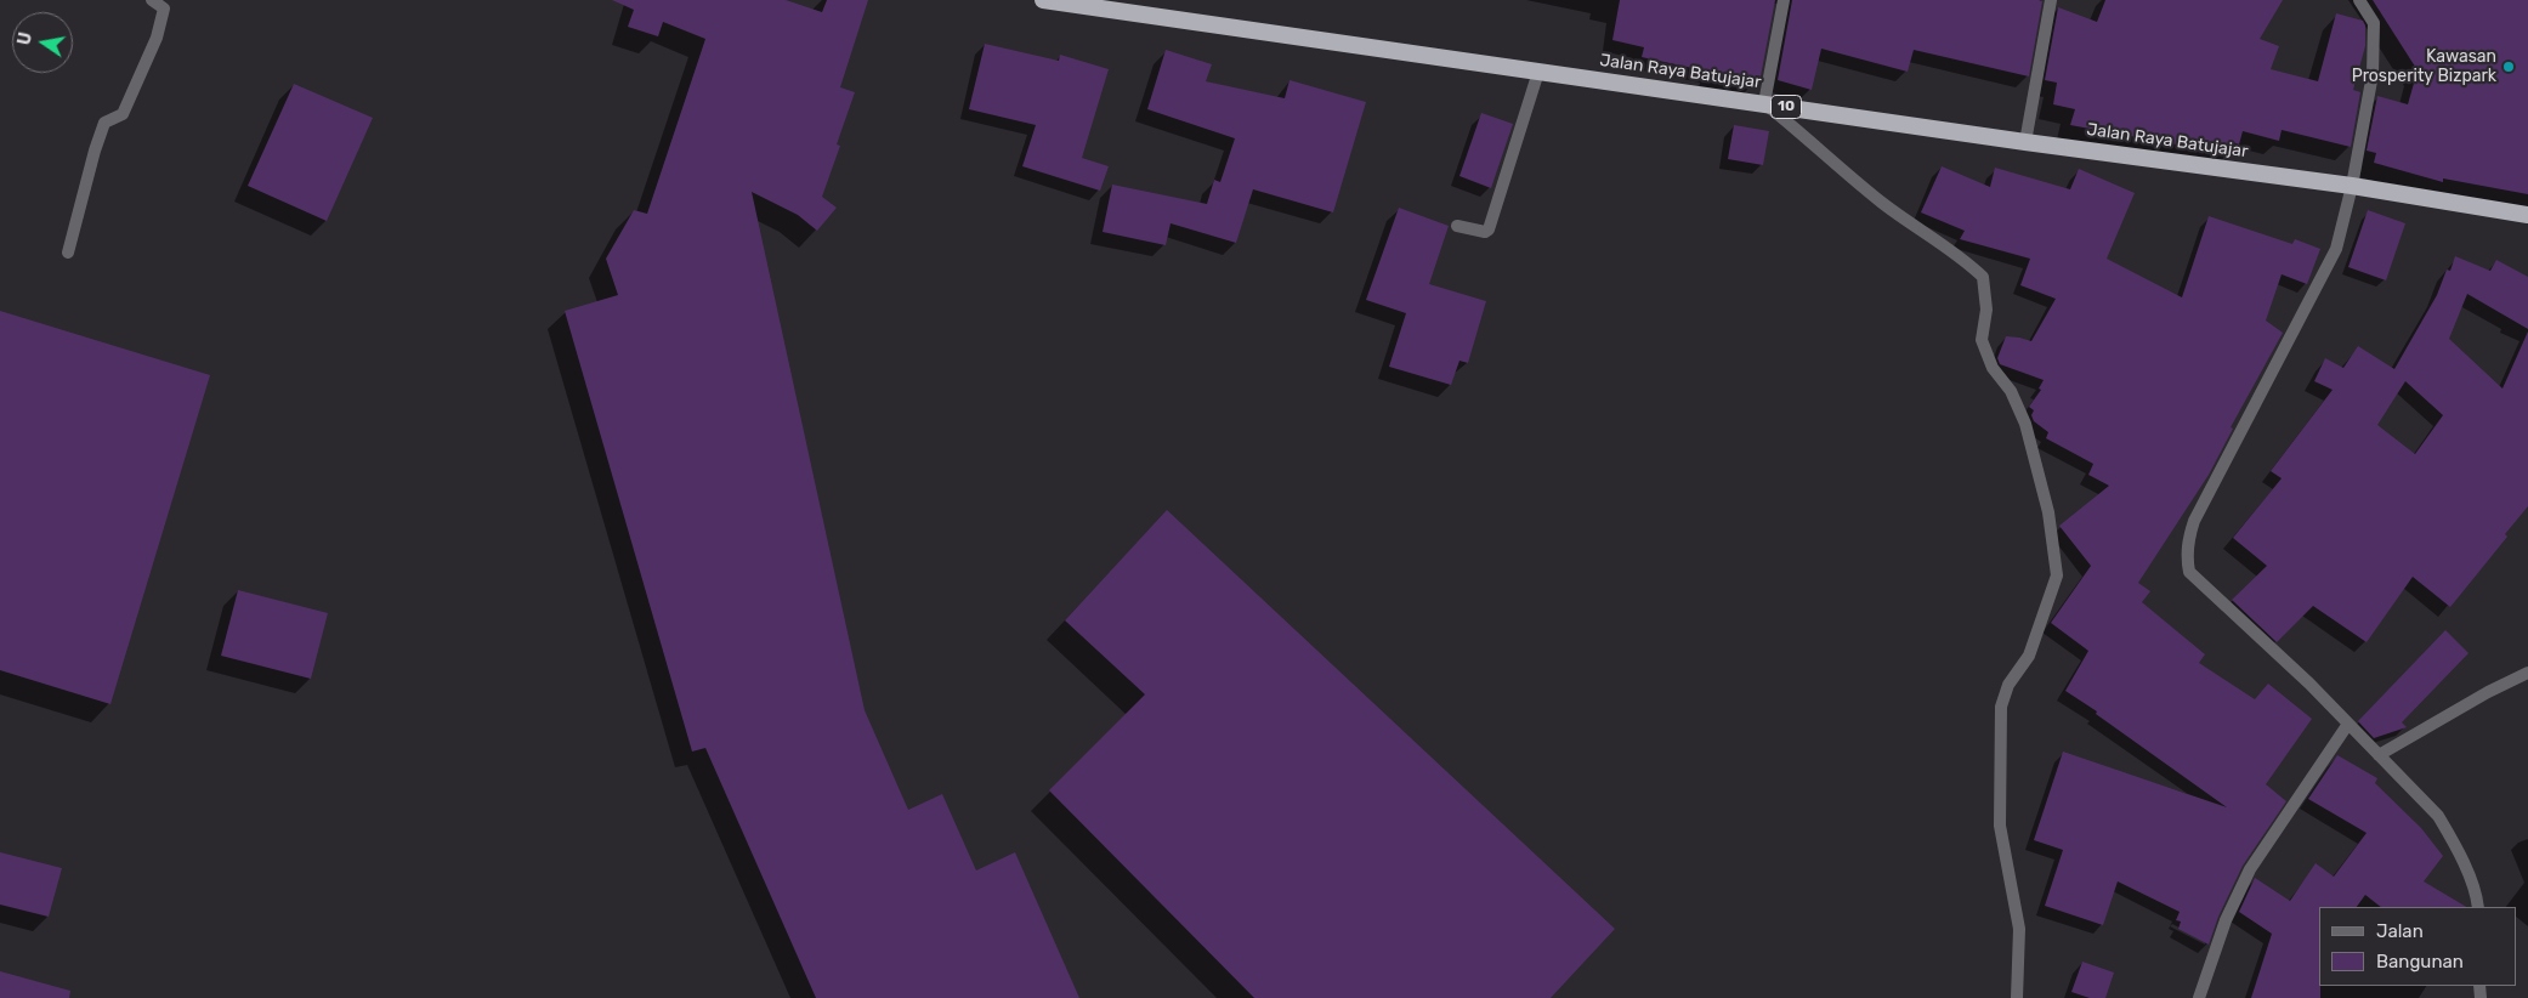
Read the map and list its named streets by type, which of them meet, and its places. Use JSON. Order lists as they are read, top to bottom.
{
  "streets": {
    "highway": ["Jalan Raya Batujajar", "10"]
  },
  "places": ["Kawasan Prosperity Bizpark"],
  "legend": ["Jalan", "Bangunan"],
  "north": "left"
}
